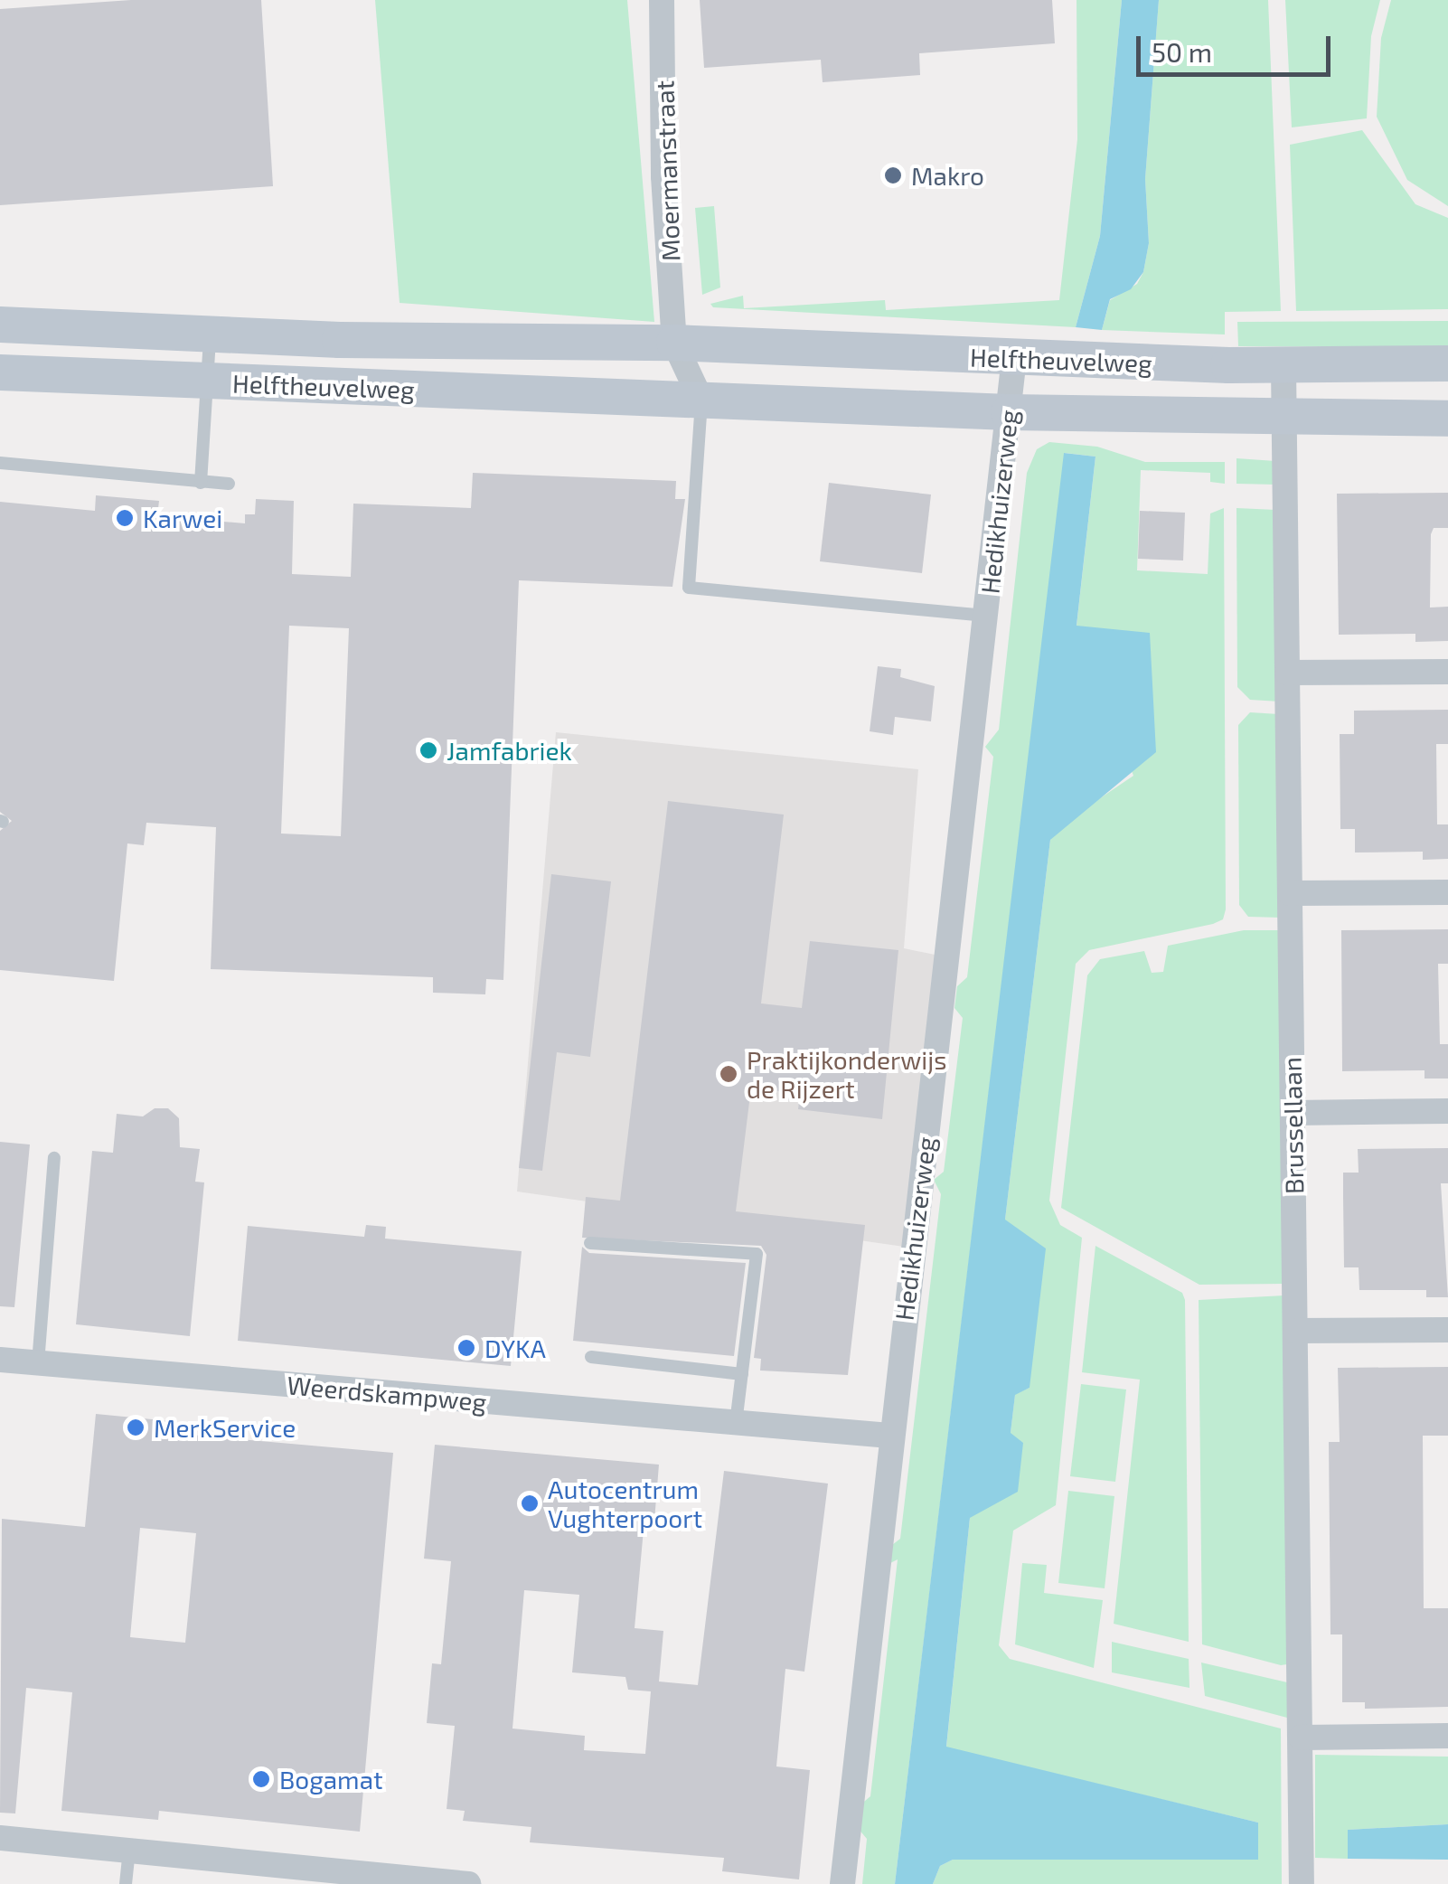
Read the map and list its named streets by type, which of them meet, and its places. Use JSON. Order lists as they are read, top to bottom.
{
  "streets": {
    "main road": ["Helftheuvelweg"],
    "street": [
      "Moermanstraat",
      "Hedikhuizerweg",
      "Brussellaan",
      "Weerdskampweg"
    ]
  },
  "crossings": [
    ["Moermanstraat", "Helftheuvelweg"],
    ["Helftheuvelweg", "Hedikhuizerweg"],
    ["Helftheuvelweg", "Brussellaan"],
    ["Hedikhuizerweg", "Weerdskampweg"]
  ],
  "places": [
    "Makro",
    "Karwei",
    "Jamfabriek",
    "Praktijkonderwijs de Rijzert",
    "DYKA",
    "MerkService",
    "Autocentrum Vughterpoort",
    "Bogamat"
  ],
  "scale_bar": "50 m"
}
